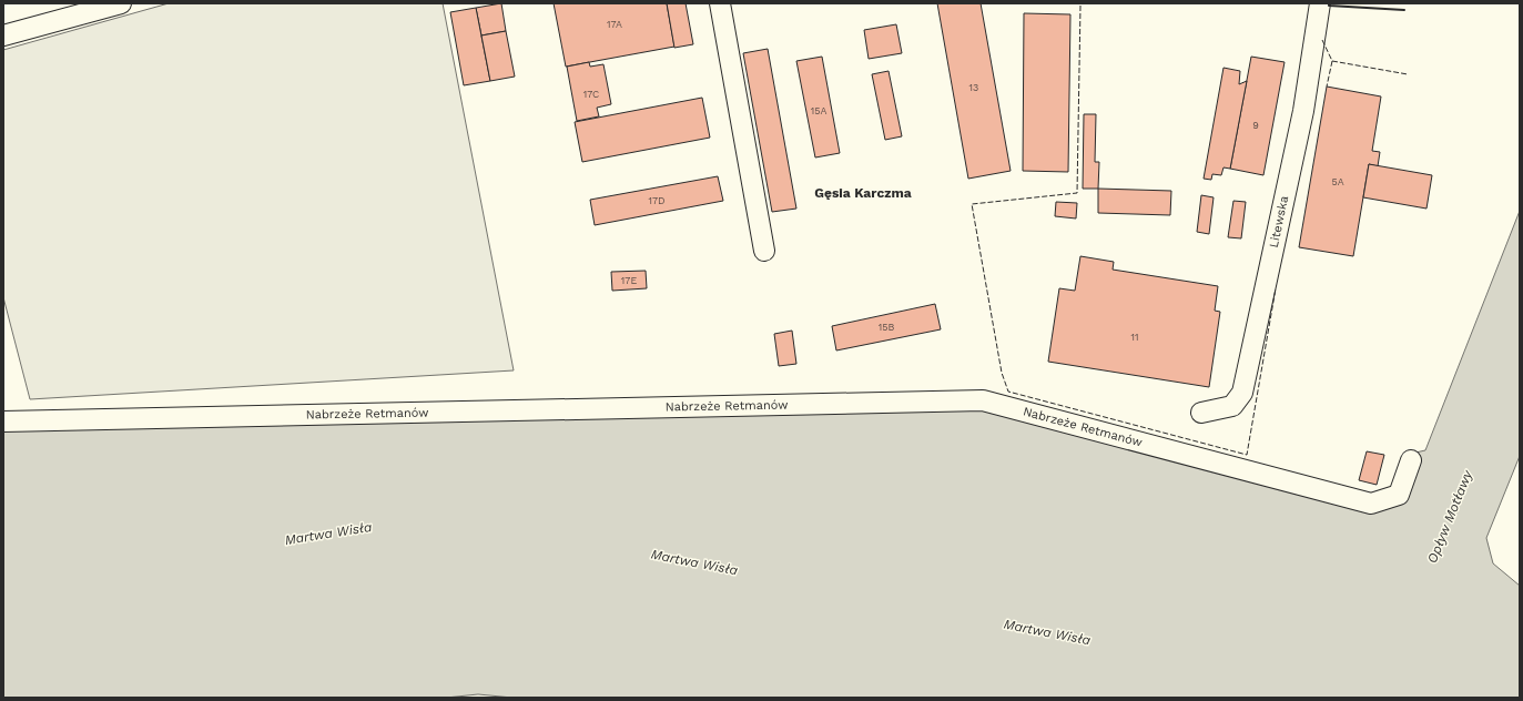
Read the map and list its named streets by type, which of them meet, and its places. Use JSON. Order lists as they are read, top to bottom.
{
  "streets": {
    "street": ["Litewska", "Nabrzeże Retmanów"]
  },
  "districts": ["Gęsia Karczma"],
  "water": ["Opływ Motławy", "Martwa Wisła"],
  "house_numbers": [
    "17A",
    "13",
    "17C",
    "15A",
    "9",
    "5A",
    "17D",
    "17E",
    "15B",
    "11"
  ]
}
